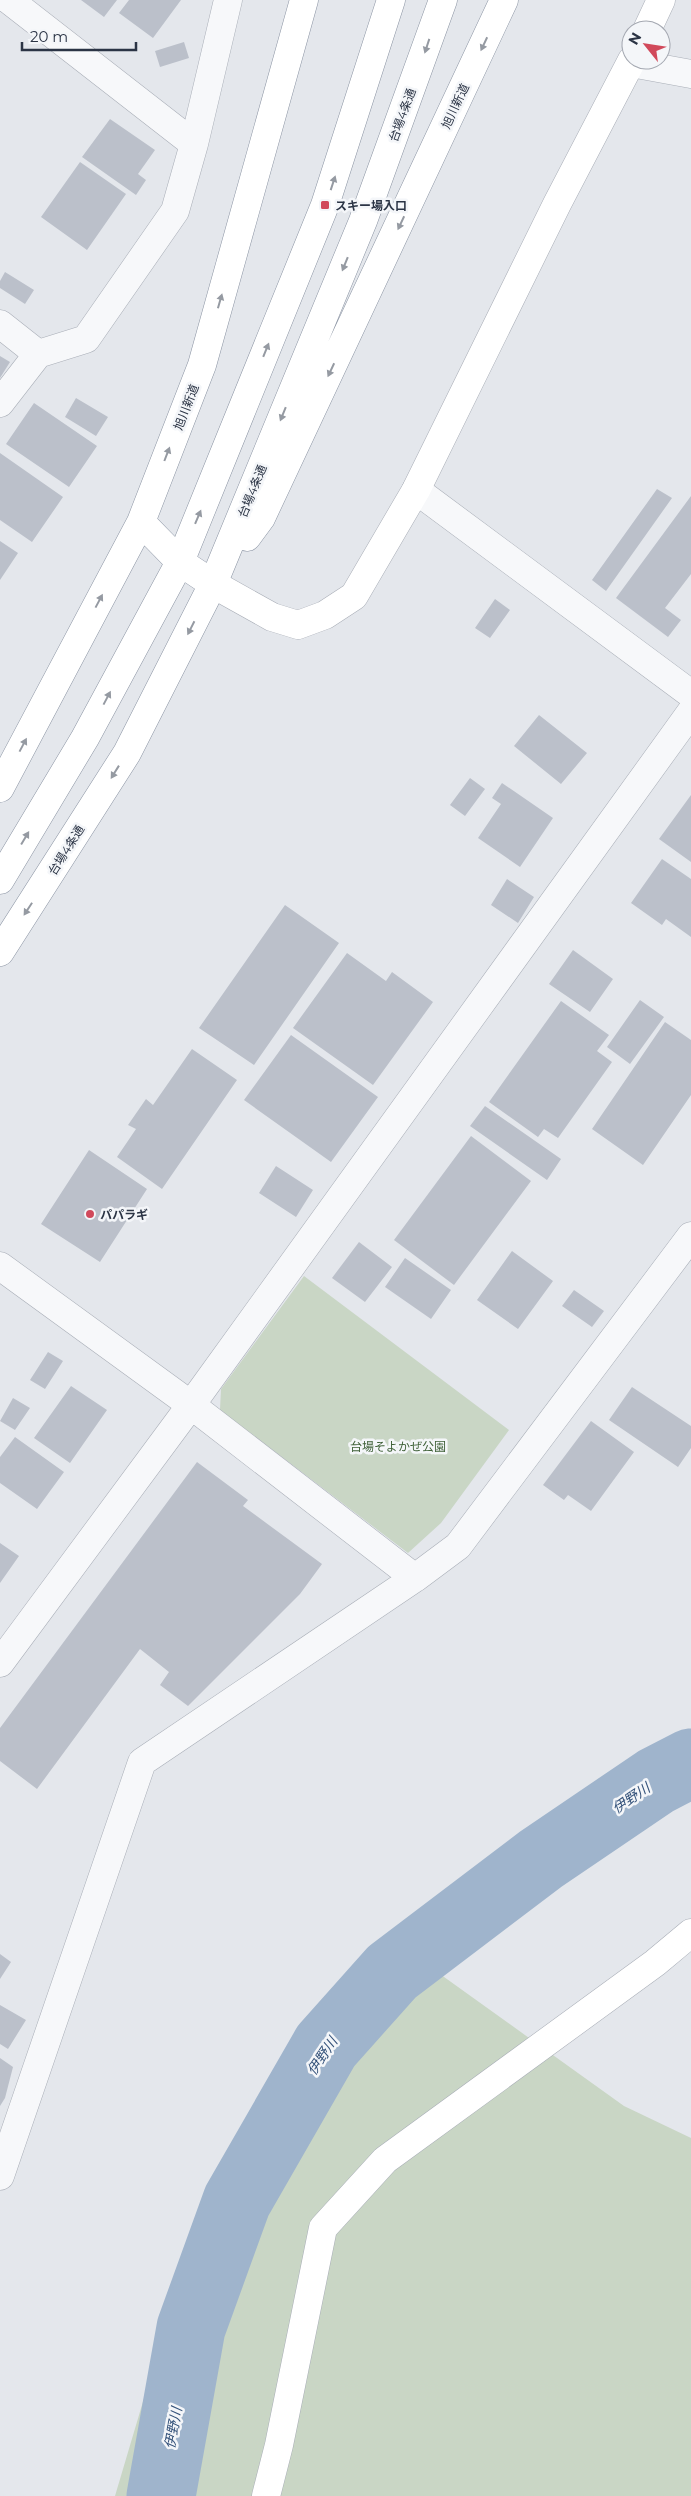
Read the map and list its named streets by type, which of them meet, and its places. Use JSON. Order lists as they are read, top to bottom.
{
  "streets": {
    "main road": ["旭川新道", "台場4条通"]
  },
  "crossings": [
    ["旭川新道", "台場4条通"]
  ],
  "water": ["伊野川"],
  "parks": ["台場そよかぜ公園"],
  "places": {
    "transit": ["スキー場入口"],
    "other": ["パパラギ"]
  },
  "scale_bar": "20 m",
  "north": "top left"
}
